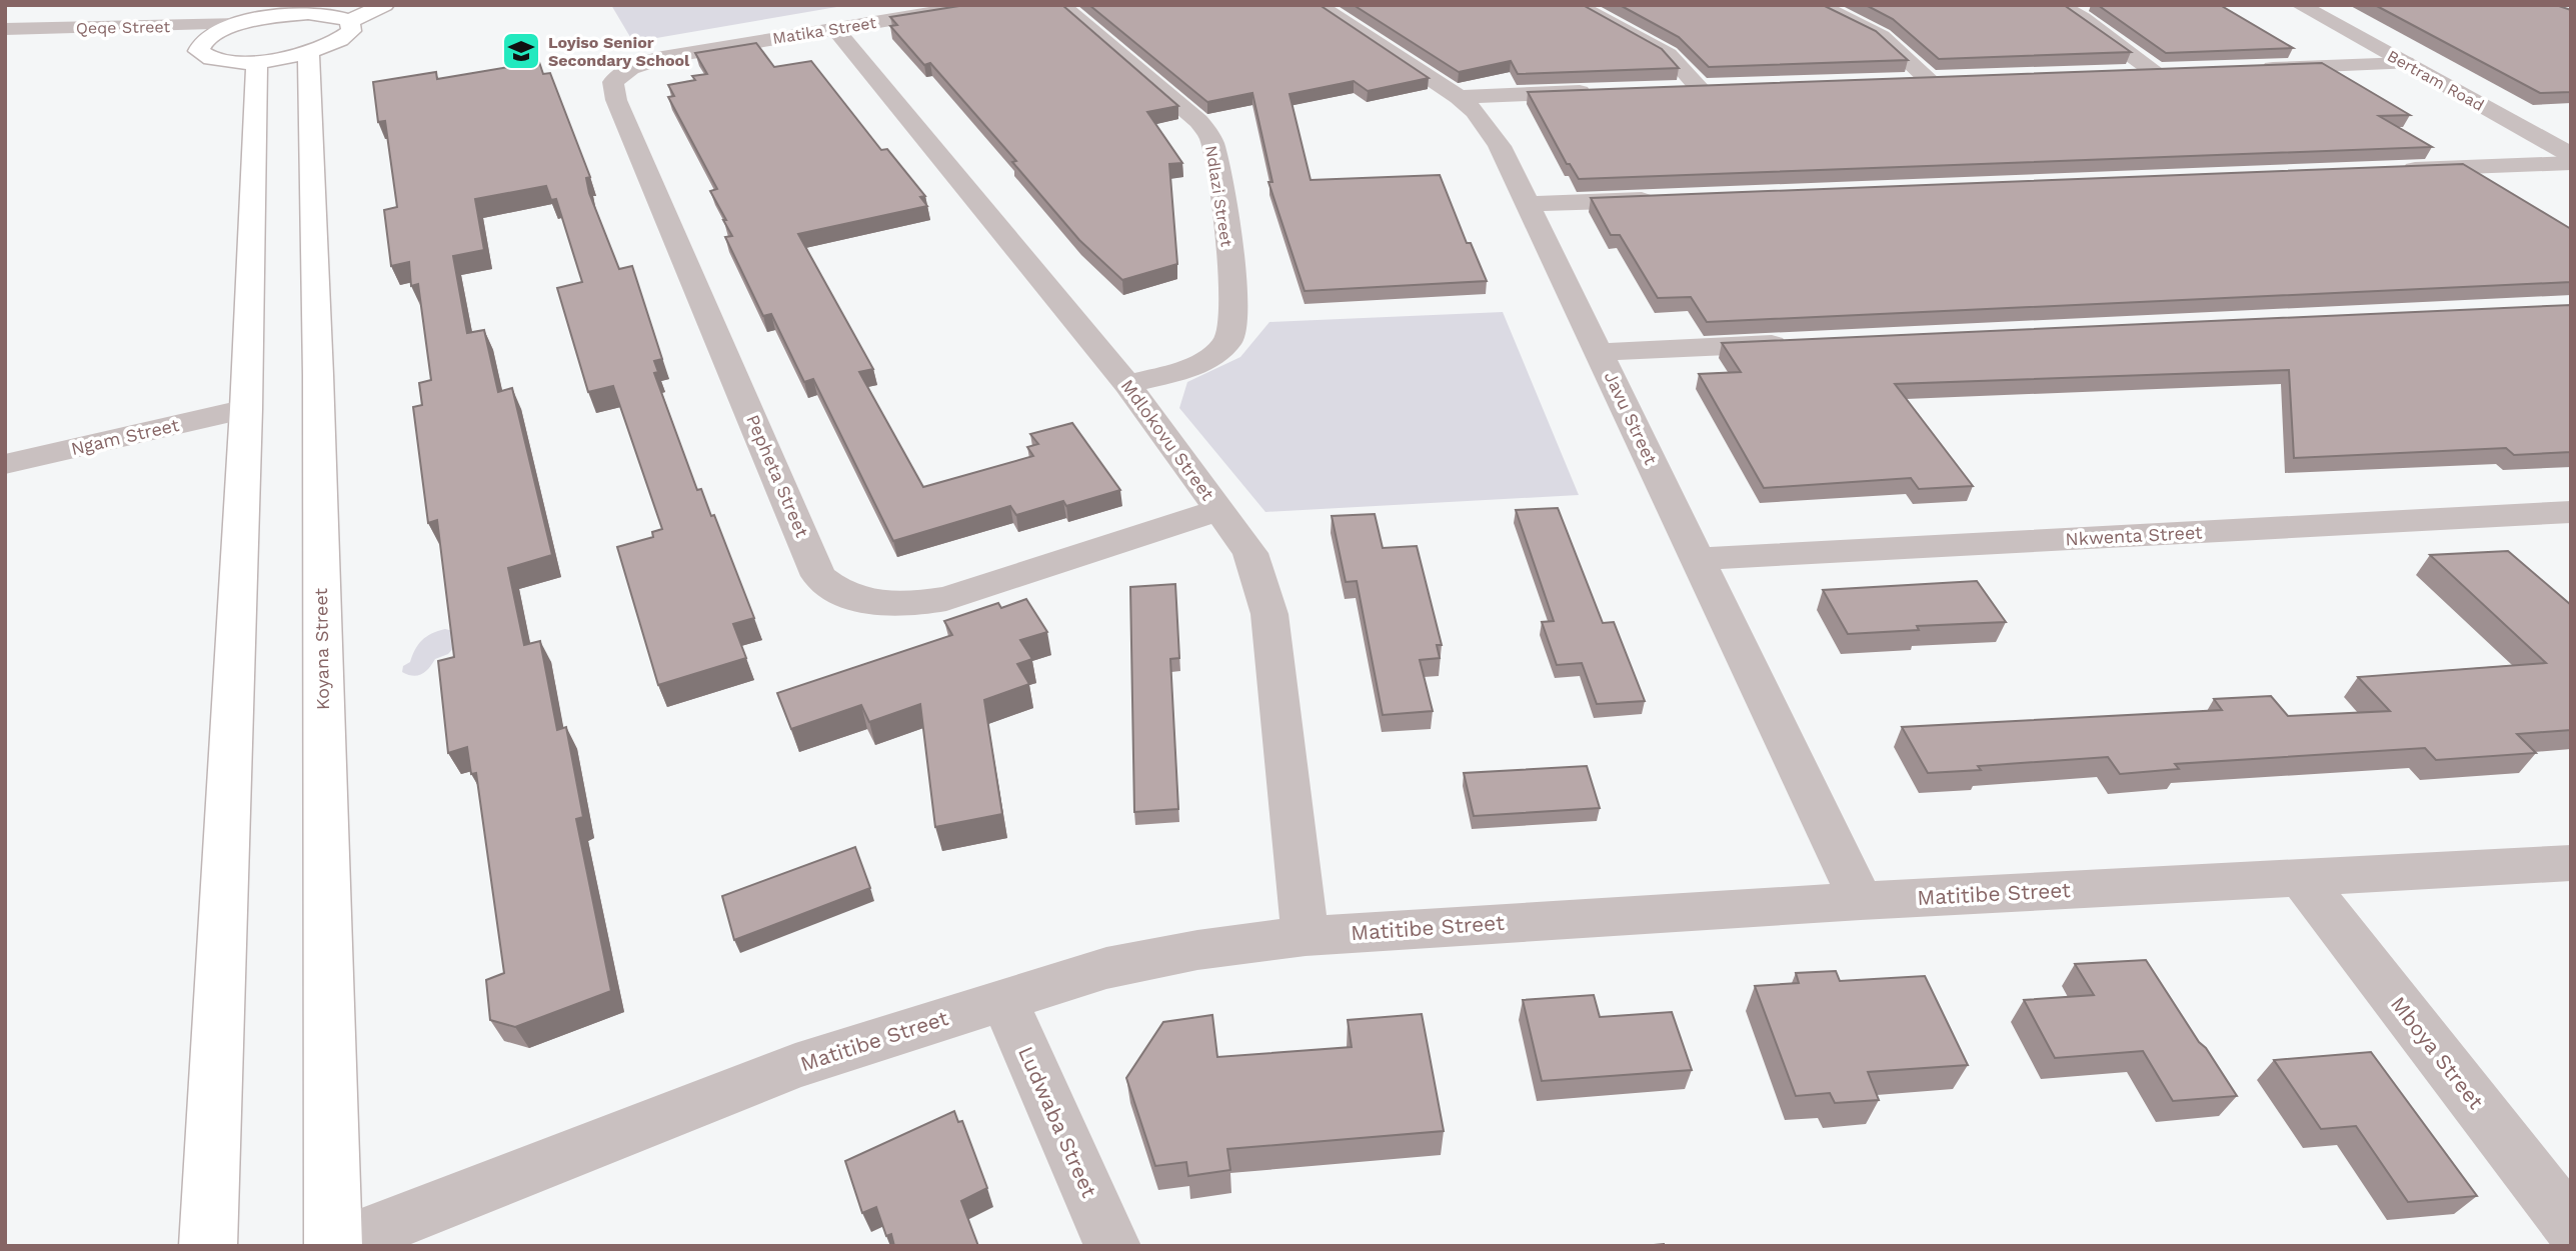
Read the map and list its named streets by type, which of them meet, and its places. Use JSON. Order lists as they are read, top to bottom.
{
  "streets": {
    "main road": ["Koyana Street"],
    "street": [
      "Qeqe Street",
      "Matika Street",
      "Bertram Road",
      "Ndlazi Street",
      "Javu Street",
      "Ngam Street",
      "Mdlokovu Street",
      "Pepheta Street",
      "Nkwenta Street",
      "Matitibe Street",
      "Mboya Street",
      "Ludwaba Street"
    ]
  },
  "crossings": [
    ["Matika Street", "Mdlokovu Street"],
    ["Matika Street", "Pepheta Street"],
    ["Ndlazi Street", "Mdlokovu Street"],
    ["Javu Street", "Nkwenta Street"],
    ["Javu Street", "Matitibe Street"],
    ["Mdlokovu Street", "Pepheta Street"],
    ["Mdlokovu Street", "Matitibe Street"],
    ["Koyana Street", "Matitibe Street"],
    ["Matitibe Street", "Mboya Street"],
    ["Matitibe Street", "Ludwaba Street"]
  ],
  "places": {
    "school or university": ["Loyiso Senior Secondary School"]
  }
}
